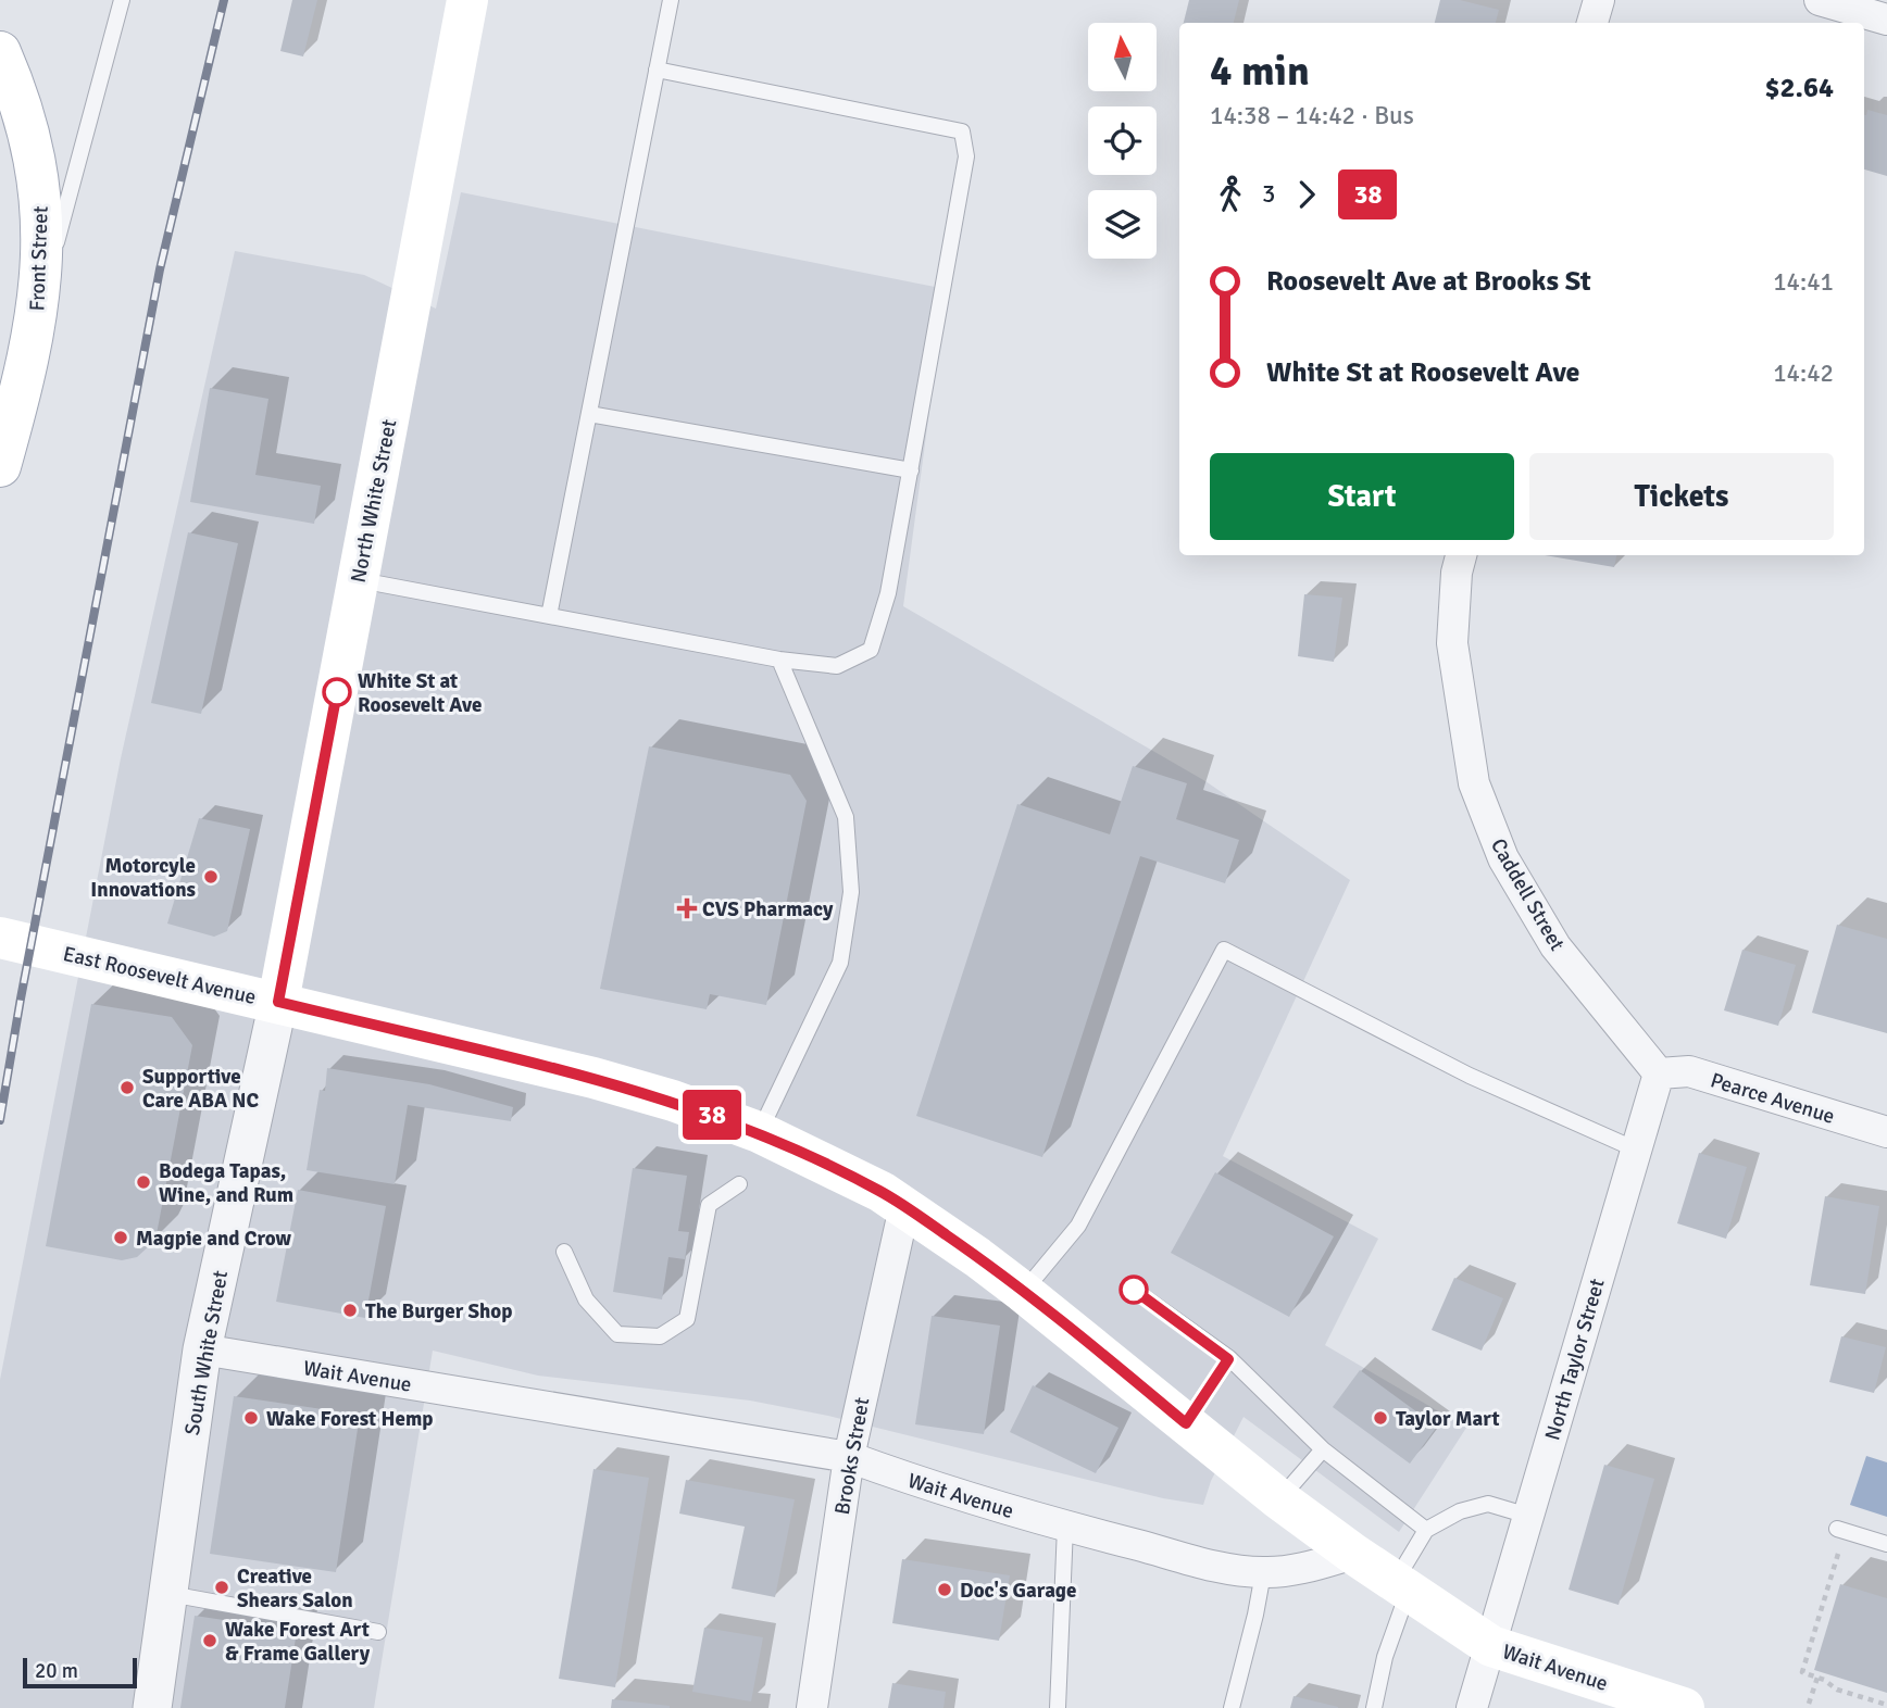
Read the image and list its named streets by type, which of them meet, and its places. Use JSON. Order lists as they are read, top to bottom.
{
  "streets": {
    "main road": [
      "Front Street",
      "North White Street",
      "East Roosevelt Avenue",
      "Wait Avenue"
    ],
    "street": [
      "Caddell Street",
      "Pearce Avenue",
      "South White Street",
      "North Taylor Street",
      "Brooks Street"
    ]
  },
  "crossings": [
    ["North White Street", "East Roosevelt Avenue"],
    ["North White Street", "South White Street"],
    ["Caddell Street", "Pearce Avenue"],
    ["Caddell Street", "North Taylor Street"],
    ["East Roosevelt Avenue", "South White Street"],
    ["East Roosevelt Avenue", "Wait Avenue"],
    ["East Roosevelt Avenue", "Brooks Street"],
    ["Pearce Avenue", "North Taylor Street"],
    ["South White Street", "Wait Avenue"],
    ["North Taylor Street", "Wait Avenue"],
    ["Wait Avenue", "Brooks Street"]
  ],
  "places": {
    "other": [
      "White St at Roosevelt Ave",
      "Motorcyle Innovations",
      "Supportive Care ABA NC",
      "Bodega Tapas, Wine, and Rum",
      "Magpie and Crow",
      "The Burger Shop",
      "Wake Forest Hemp",
      "Taylor Mart",
      "Creative Shears Salon",
      "Doc's Garage",
      "Wake Forest Art & Frame Gallery"
    ],
    "health": ["CVS Pharmacy"]
  },
  "lines": ["bus line 38"],
  "scale_bar": "20 m",
  "north": "top",
  "page": {
    "on_map": "38",
    "heading": ["4 min", "14:38 – 14:42 · Bus", "$2.64"],
    "legs": ["3", "38"],
    "list": [
      {
        "name": "Roosevelt Ave at Brooks St",
        "value": "14:41"
      },
      {
        "name": "White St at Roosevelt Ave",
        "value": "14:42"
      }
    ],
    "buttons": ["Start", "Tickets"],
    "scale": "20 m"
  }
}
